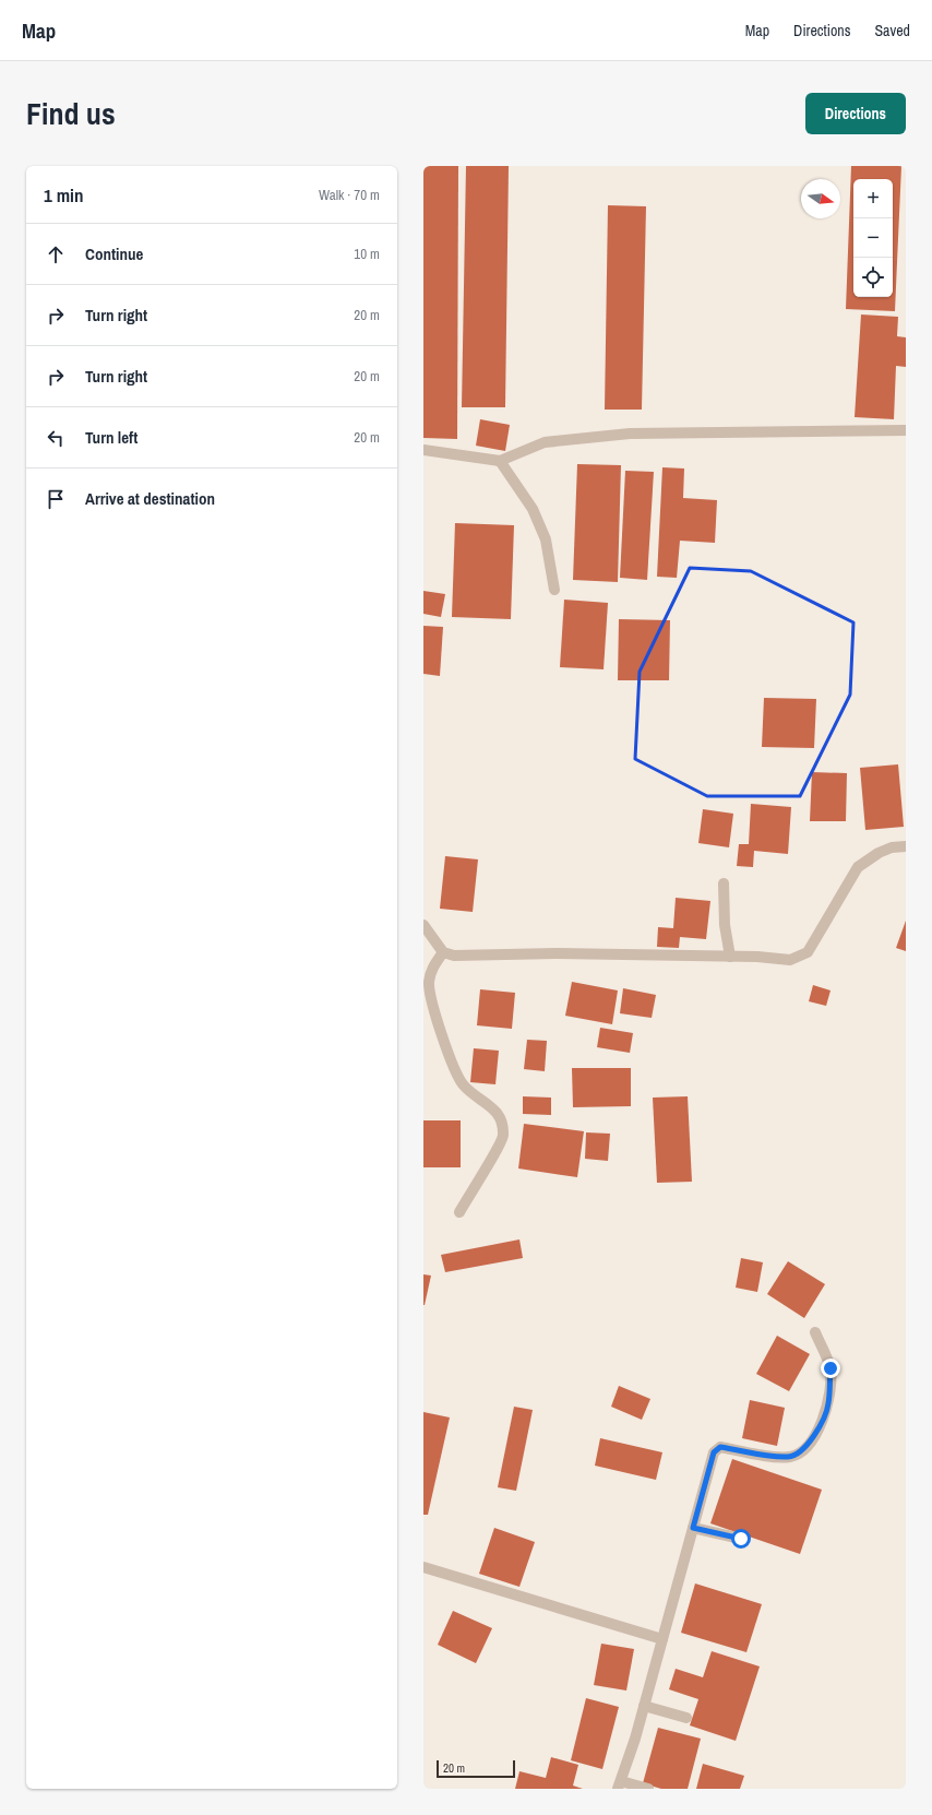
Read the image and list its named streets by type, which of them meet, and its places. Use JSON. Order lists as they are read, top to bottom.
{
  "scale_bar": "20 m",
  "north": "right",
  "page": {
    "header": "Map",
    "nav": ["Map", "Directions", "Saved"],
    "title": "Find us",
    "buttons": "Directions",
    "heading": ["1 min", "Walk · 70 m"],
    "map_buttons": ["+", "−"],
    "list": [
      ["Continue", "10 m"],
      ["Turn right", "20 m"],
      ["Turn right", "20 m"],
      ["Turn left", "20 m"],
      "Arrive at destination"
    ],
    "scale": "20 m"
  }
}
